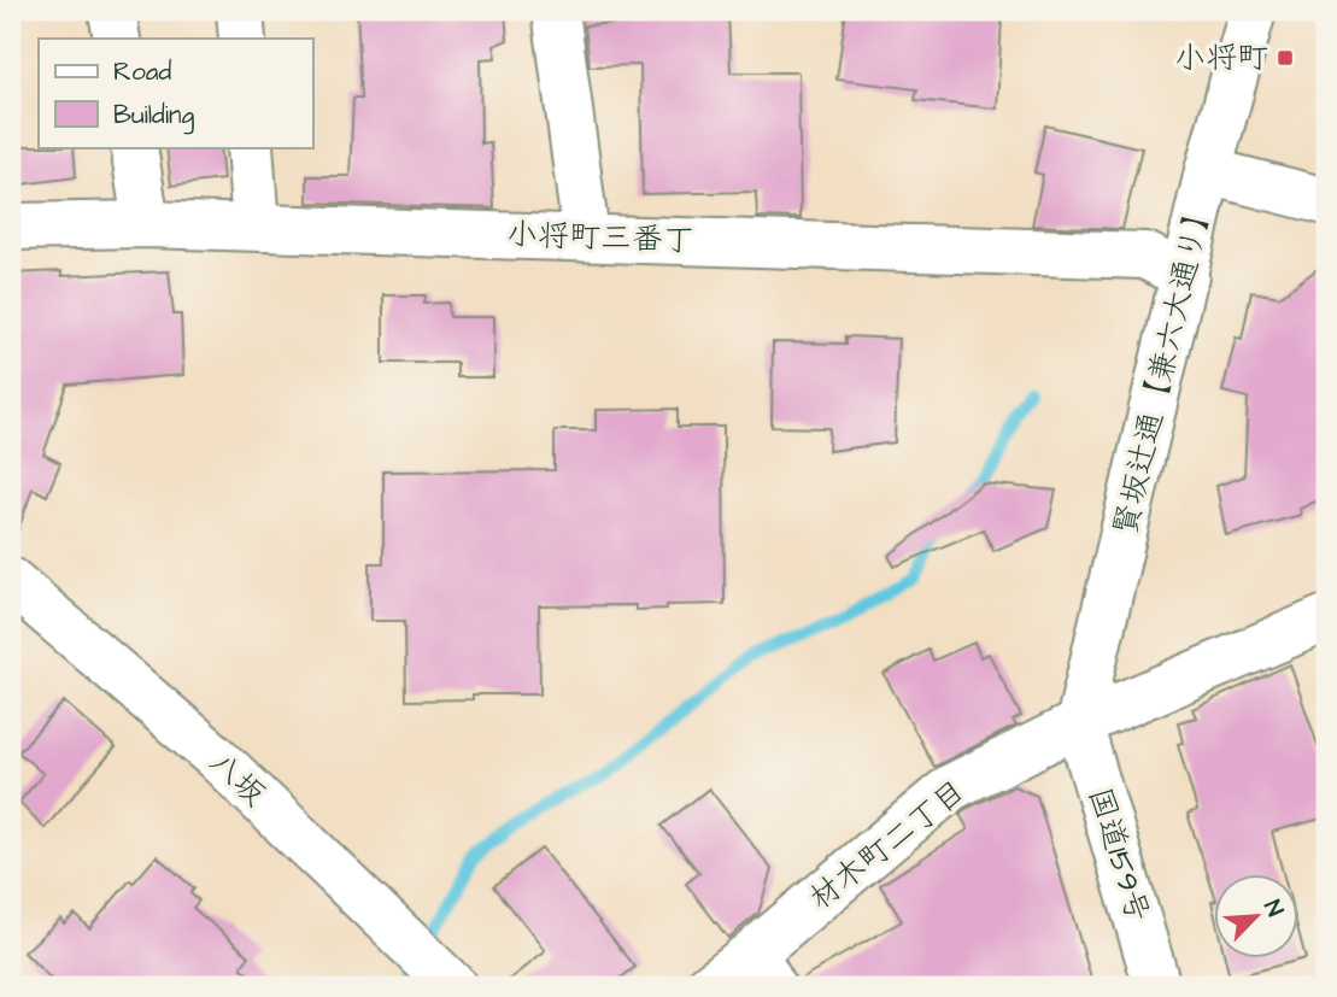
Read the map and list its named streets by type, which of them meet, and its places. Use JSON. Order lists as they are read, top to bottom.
{
  "streets": {
    "main road": [
      "小将町三番丁",
      "賢坂辻通【兼六大通り】",
      "八坂",
      "材木町二丁目",
      "国道159号"
    ]
  },
  "crossings": [
    ["小将町三番丁", "賢坂辻通【兼六大通り】"],
    ["賢坂辻通【兼六大通り】", "材木町二丁目"],
    ["賢坂辻通【兼六大通り】", "国道159号"],
    ["材木町二丁目", "国道159号"]
  ],
  "places": {
    "transit": ["小将町"]
  },
  "legend": ["Road", "Building"],
  "north": "top right"
}
